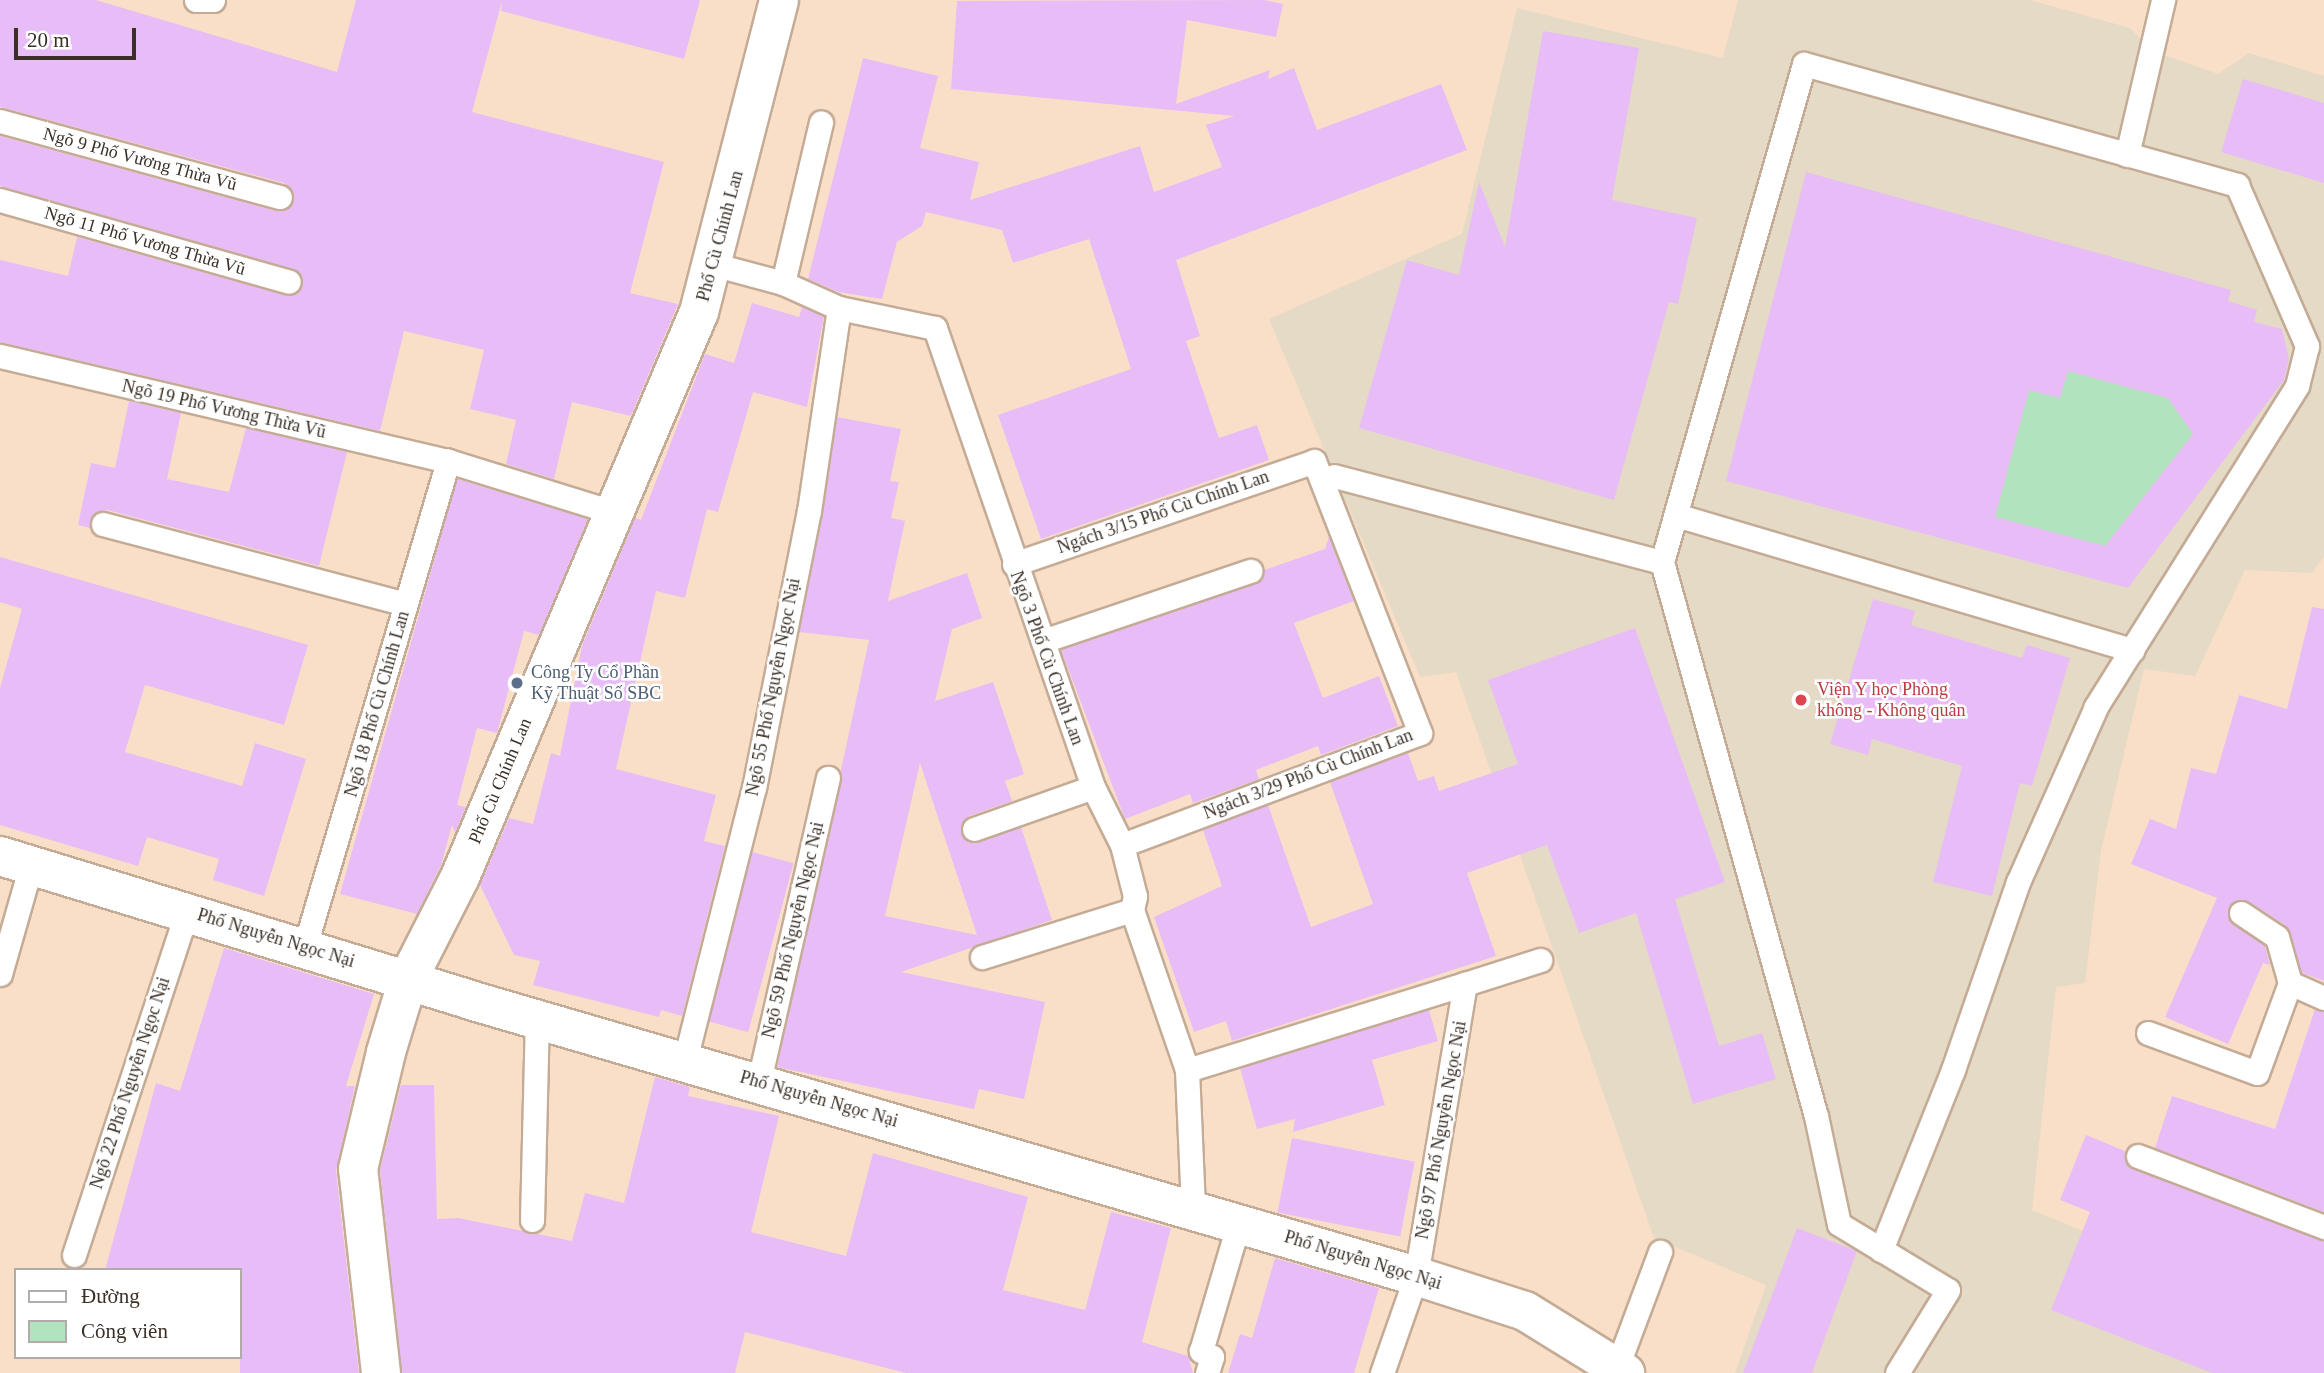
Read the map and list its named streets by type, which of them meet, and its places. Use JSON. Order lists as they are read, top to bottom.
{
  "streets": {
    "street": ["Phố Cù Chính Lan", "Phố Nguyễn Ngọc Nại"],
    "lane": [
      "Ngõ 9 Phố Vương Thừa Vũ",
      "Ngõ 11 Phố Vương Thừa Vũ",
      "Ngõ 19 Phố Vương Thừa Vũ",
      "Ngách 3/15 Phố Cù Chính Lan",
      "Ngõ 3 Phố Cù Chính Lan",
      "Ngõ 55 Phố Nguyễn Ngọc Nại",
      "Ngõ 18 Phố Cù Chính Lan",
      "Ngách 3/29 Phố Cù Chính Lan",
      "Ngõ 59 Phố Nguyễn Ngọc Nại",
      "Ngõ 22 Phố Nguyễn Ngọc Nại",
      "Ngõ 97 Phố Nguyễn Ngọc Nại"
    ]
  },
  "crossings": [
    ["Phố Cù Chính Lan", "Ngõ 19 Phố Vương Thừa Vũ"],
    ["Phố Cù Chính Lan", "Ngõ 3 Phố Cù Chính Lan"],
    ["Phố Cù Chính Lan", "Phố Nguyễn Ngọc Nại"],
    ["Ngõ 19 Phố Vương Thừa Vũ", "Ngõ 18 Phố Cù Chính Lan"],
    ["Ngách 3/15 Phố Cù Chính Lan", "Ngõ 3 Phố Cù Chính Lan"],
    ["Ngách 3/15 Phố Cù Chính Lan", "Ngách 3/29 Phố Cù Chính Lan"],
    ["Ngõ 3 Phố Cù Chính Lan", "Ngõ 55 Phố Nguyễn Ngọc Nại"],
    ["Ngõ 3 Phố Cù Chính Lan", "Ngách 3/29 Phố Cù Chính Lan"],
    ["Ngõ 3 Phố Cù Chính Lan", "Phố Nguyễn Ngọc Nại"],
    ["Ngõ 55 Phố Nguyễn Ngọc Nại", "Phố Nguyễn Ngọc Nại"],
    ["Ngõ 18 Phố Cù Chính Lan", "Phố Nguyễn Ngọc Nại"],
    ["Ngõ 59 Phố Nguyễn Ngọc Nại", "Phố Nguyễn Ngọc Nại"],
    ["Phố Nguyễn Ngọc Nại", "Ngõ 22 Phố Nguyễn Ngọc Nại"],
    ["Phố Nguyễn Ngọc Nại", "Ngõ 97 Phố Nguyễn Ngọc Nại"]
  ],
  "places": ["Công Ty Cổ Phần Kỹ Thuật Số SBC", "Viện Y học Phòng không - Không quân"],
  "legend": ["Đường", "Công viên"],
  "scale_bar": "20 m"
}
